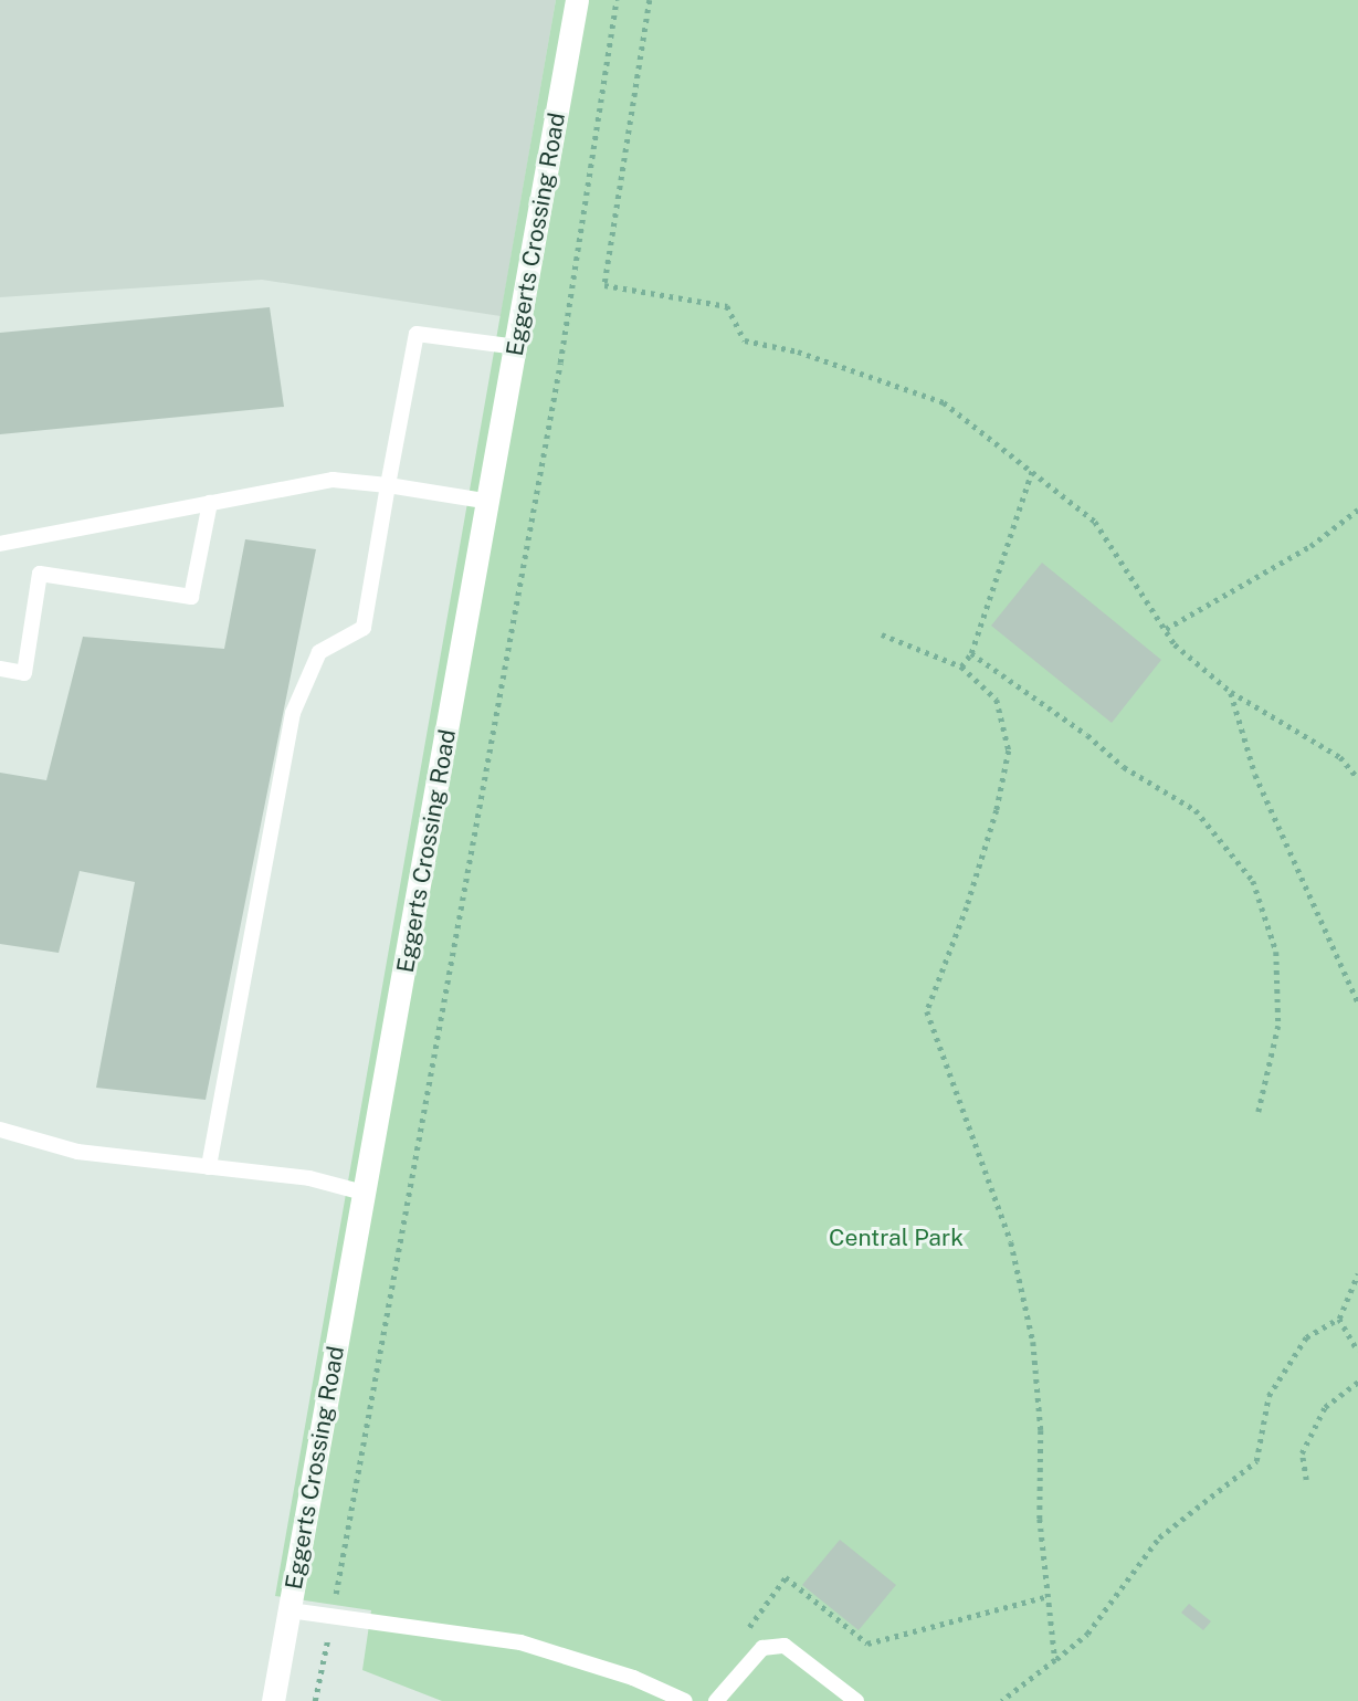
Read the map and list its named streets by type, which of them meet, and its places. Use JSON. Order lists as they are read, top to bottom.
{
  "streets": {
    "street": ["Eggerts Crossing Road"]
  },
  "parks": ["Central Park"]
}
